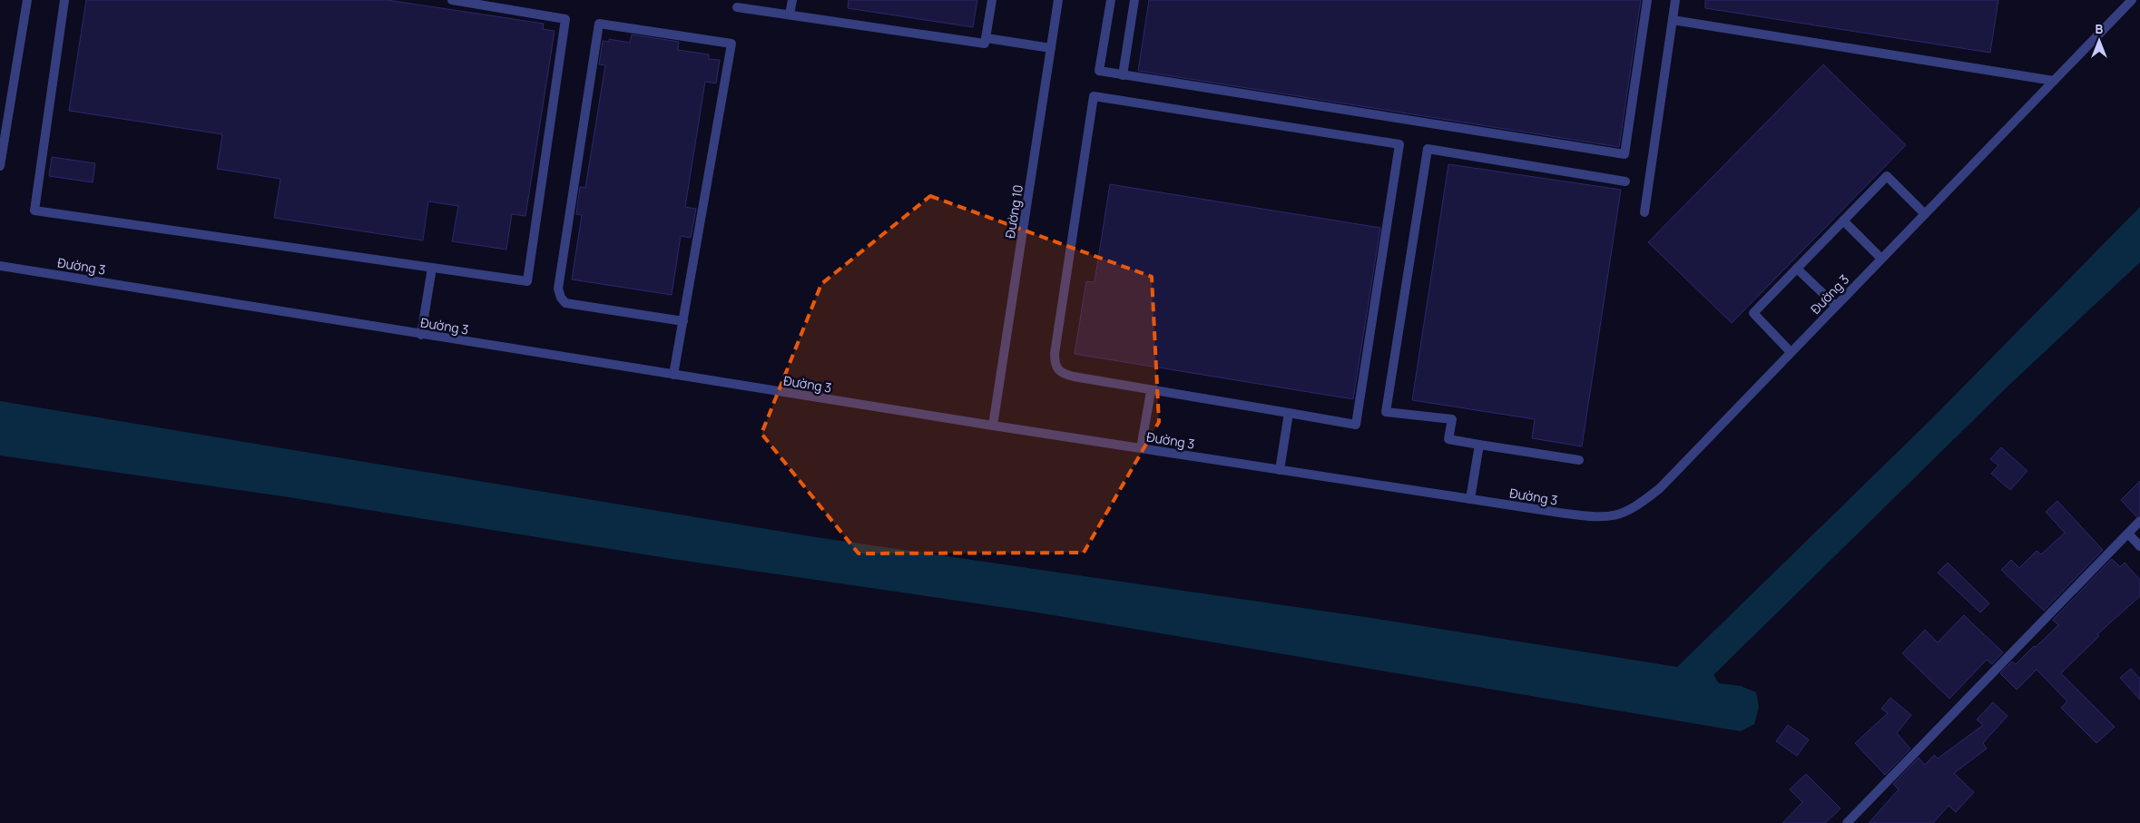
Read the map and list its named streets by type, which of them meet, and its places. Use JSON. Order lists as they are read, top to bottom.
{
  "streets": {
    "street": ["Đường 10", "Đường 3"]
  },
  "crossings": [
    ["Đường 10", "Đường 3"]
  ],
  "north": "top"
}
